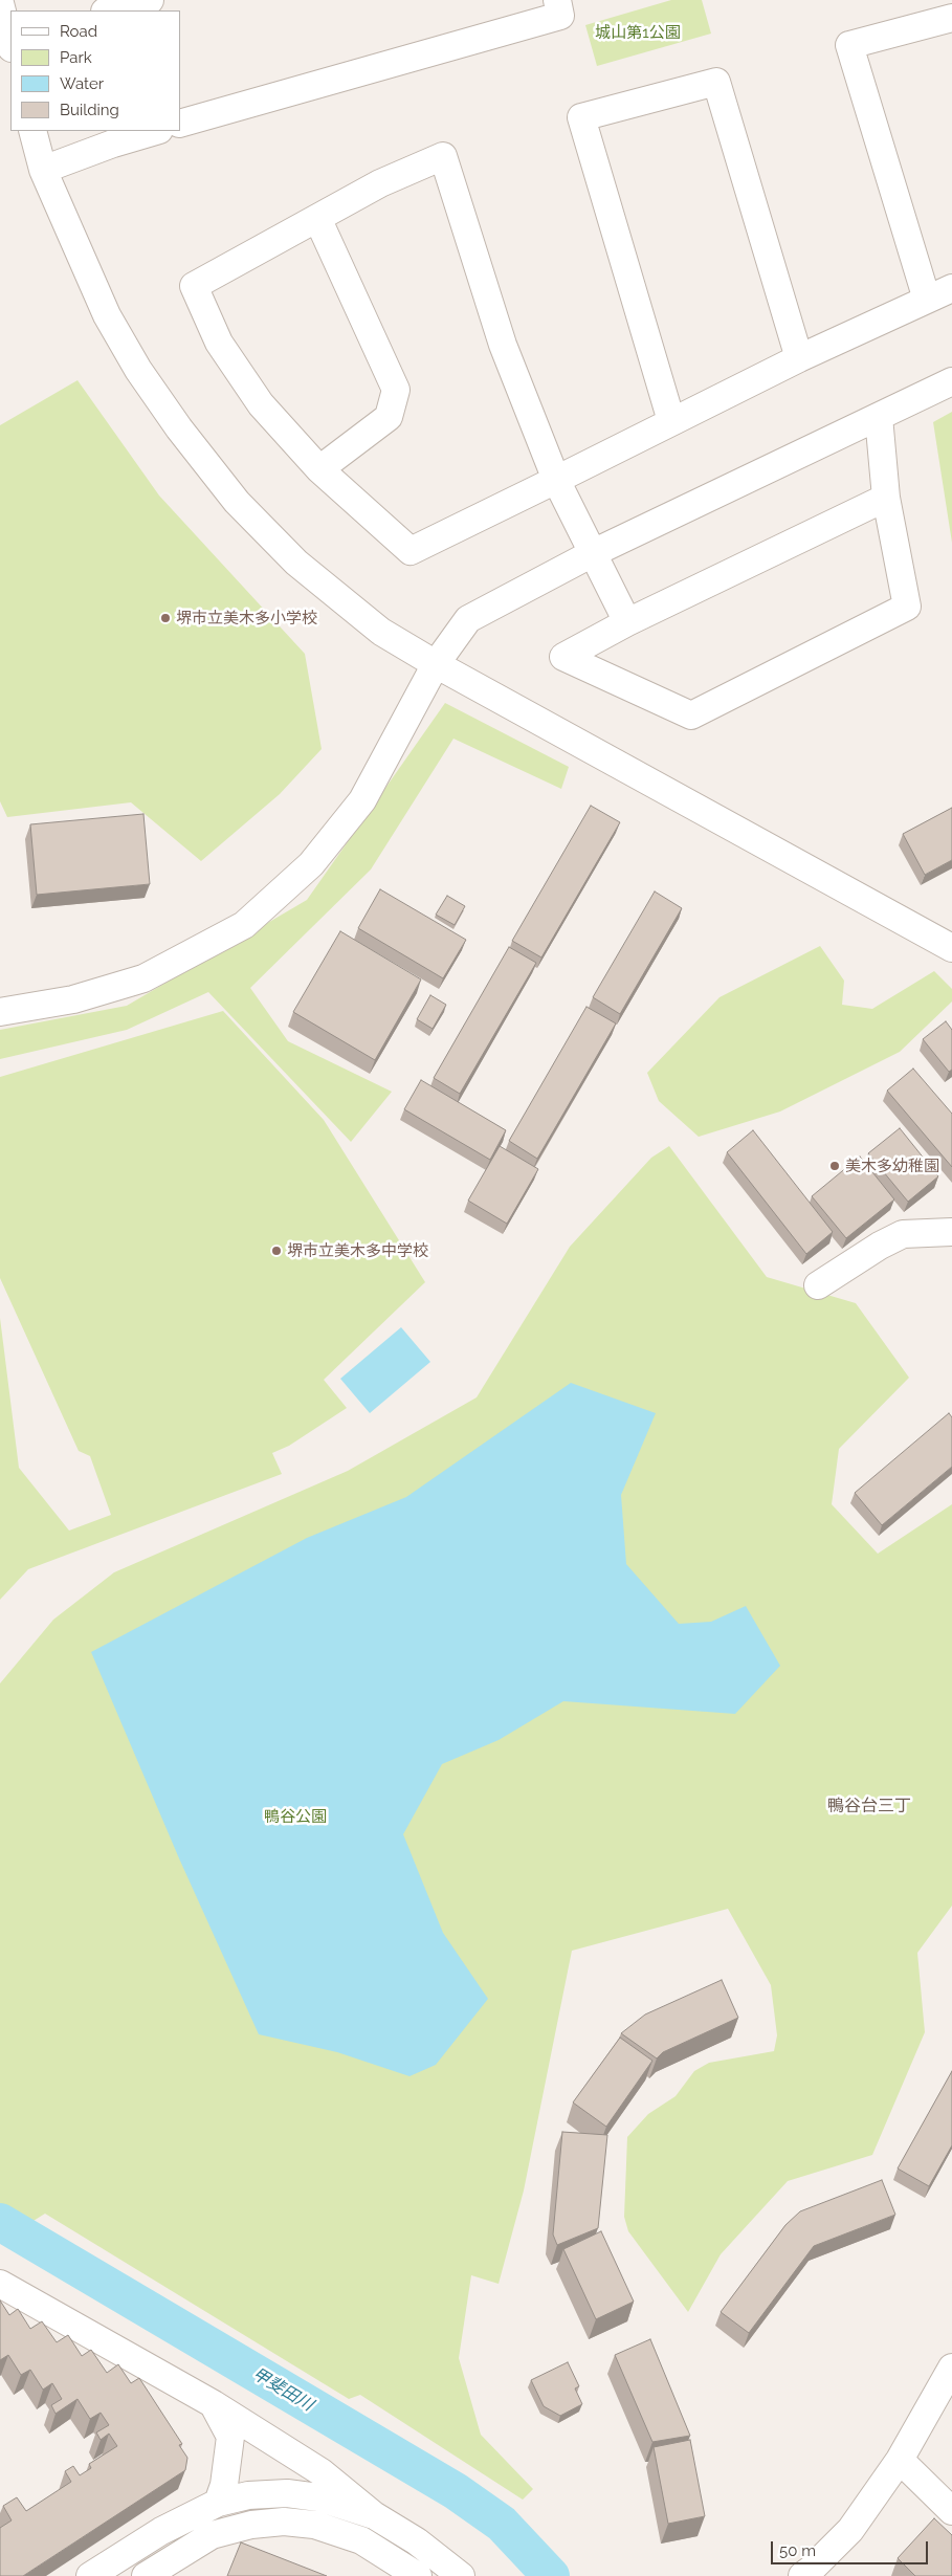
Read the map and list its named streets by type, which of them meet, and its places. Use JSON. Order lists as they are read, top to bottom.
{
  "districts": ["鴨谷台三丁"],
  "water": ["甲斐田川"],
  "parks": ["城山第1公園", "鴨谷公園"],
  "places": ["堺市立美木多小学校", "美木多幼稚園", "堺市立美木多中学校"],
  "legend": [
    "Road",
    "Park",
    "Water",
    "Building"
  ],
  "scale_bar": "50 m"
}
